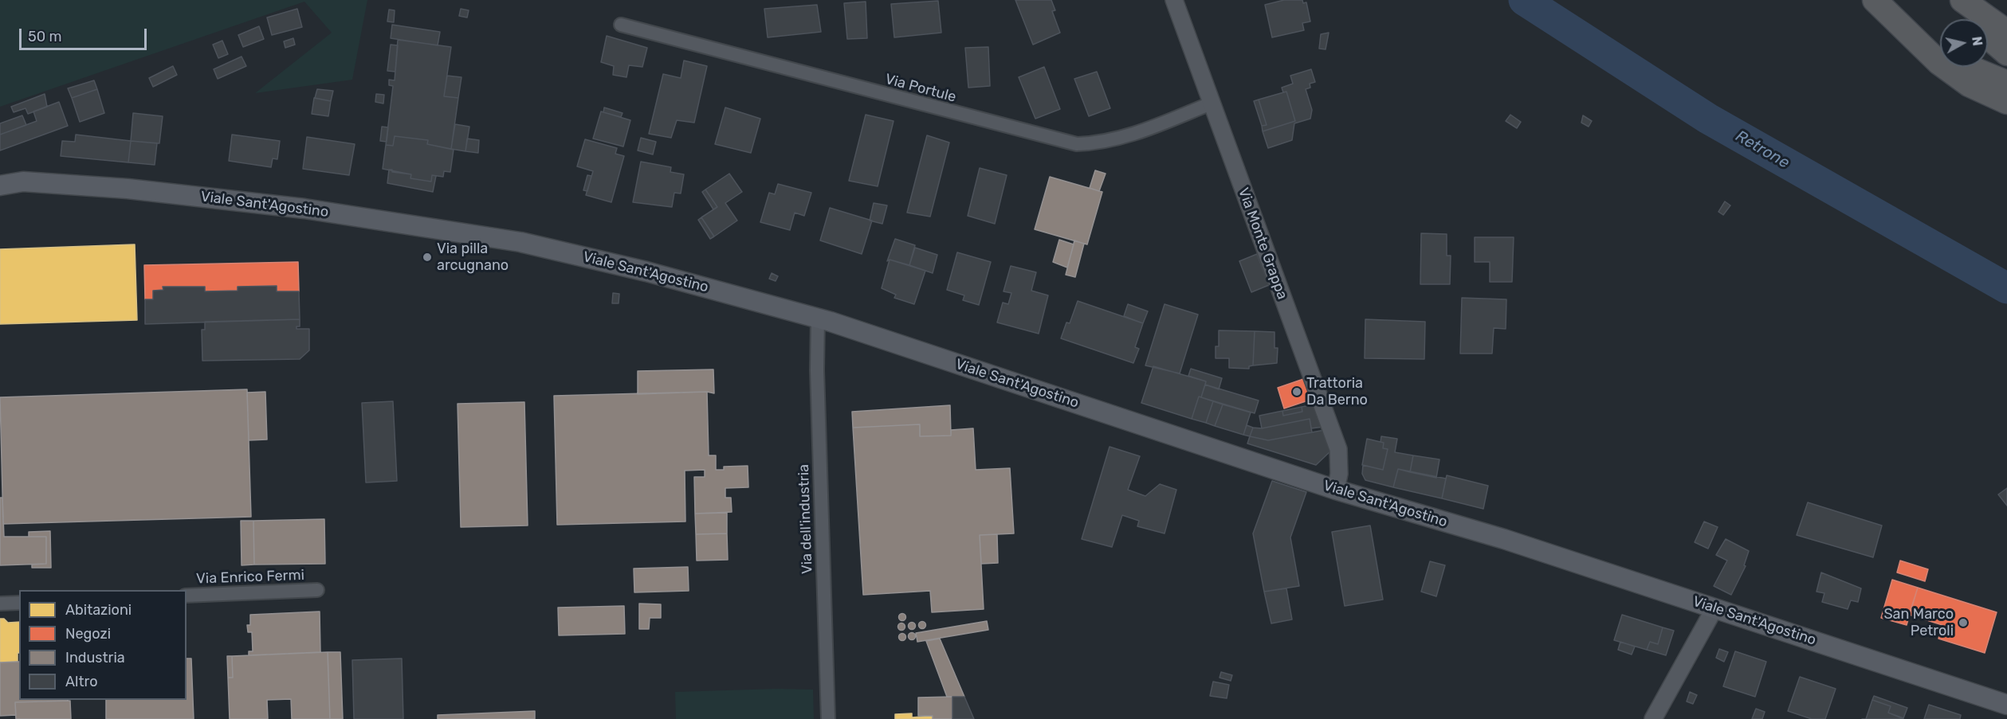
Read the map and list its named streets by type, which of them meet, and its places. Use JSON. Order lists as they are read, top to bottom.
{
  "streets": {
    "main road": ["Viale Sant'Agostino"],
    "street": [
      "Via Portule",
      "Via Monte Grappa",
      "Via dell'industria",
      "Via Enrico Fermi"
    ]
  },
  "crossings": [
    ["Via Portule", "Via Monte Grappa"],
    ["Viale Sant'Agostino", "Via Monte Grappa"],
    ["Viale Sant'Agostino", "Via dell'industria"]
  ],
  "water": ["Retrone"],
  "places": ["Via pilla arcugnano", "Trattoria Da Berno", "San Marco Petroli"],
  "legend": [
    "Abitazioni",
    "Negozi",
    "Industria",
    "Altro"
  ],
  "scale_bar": "50 m",
  "north": "right"
}
